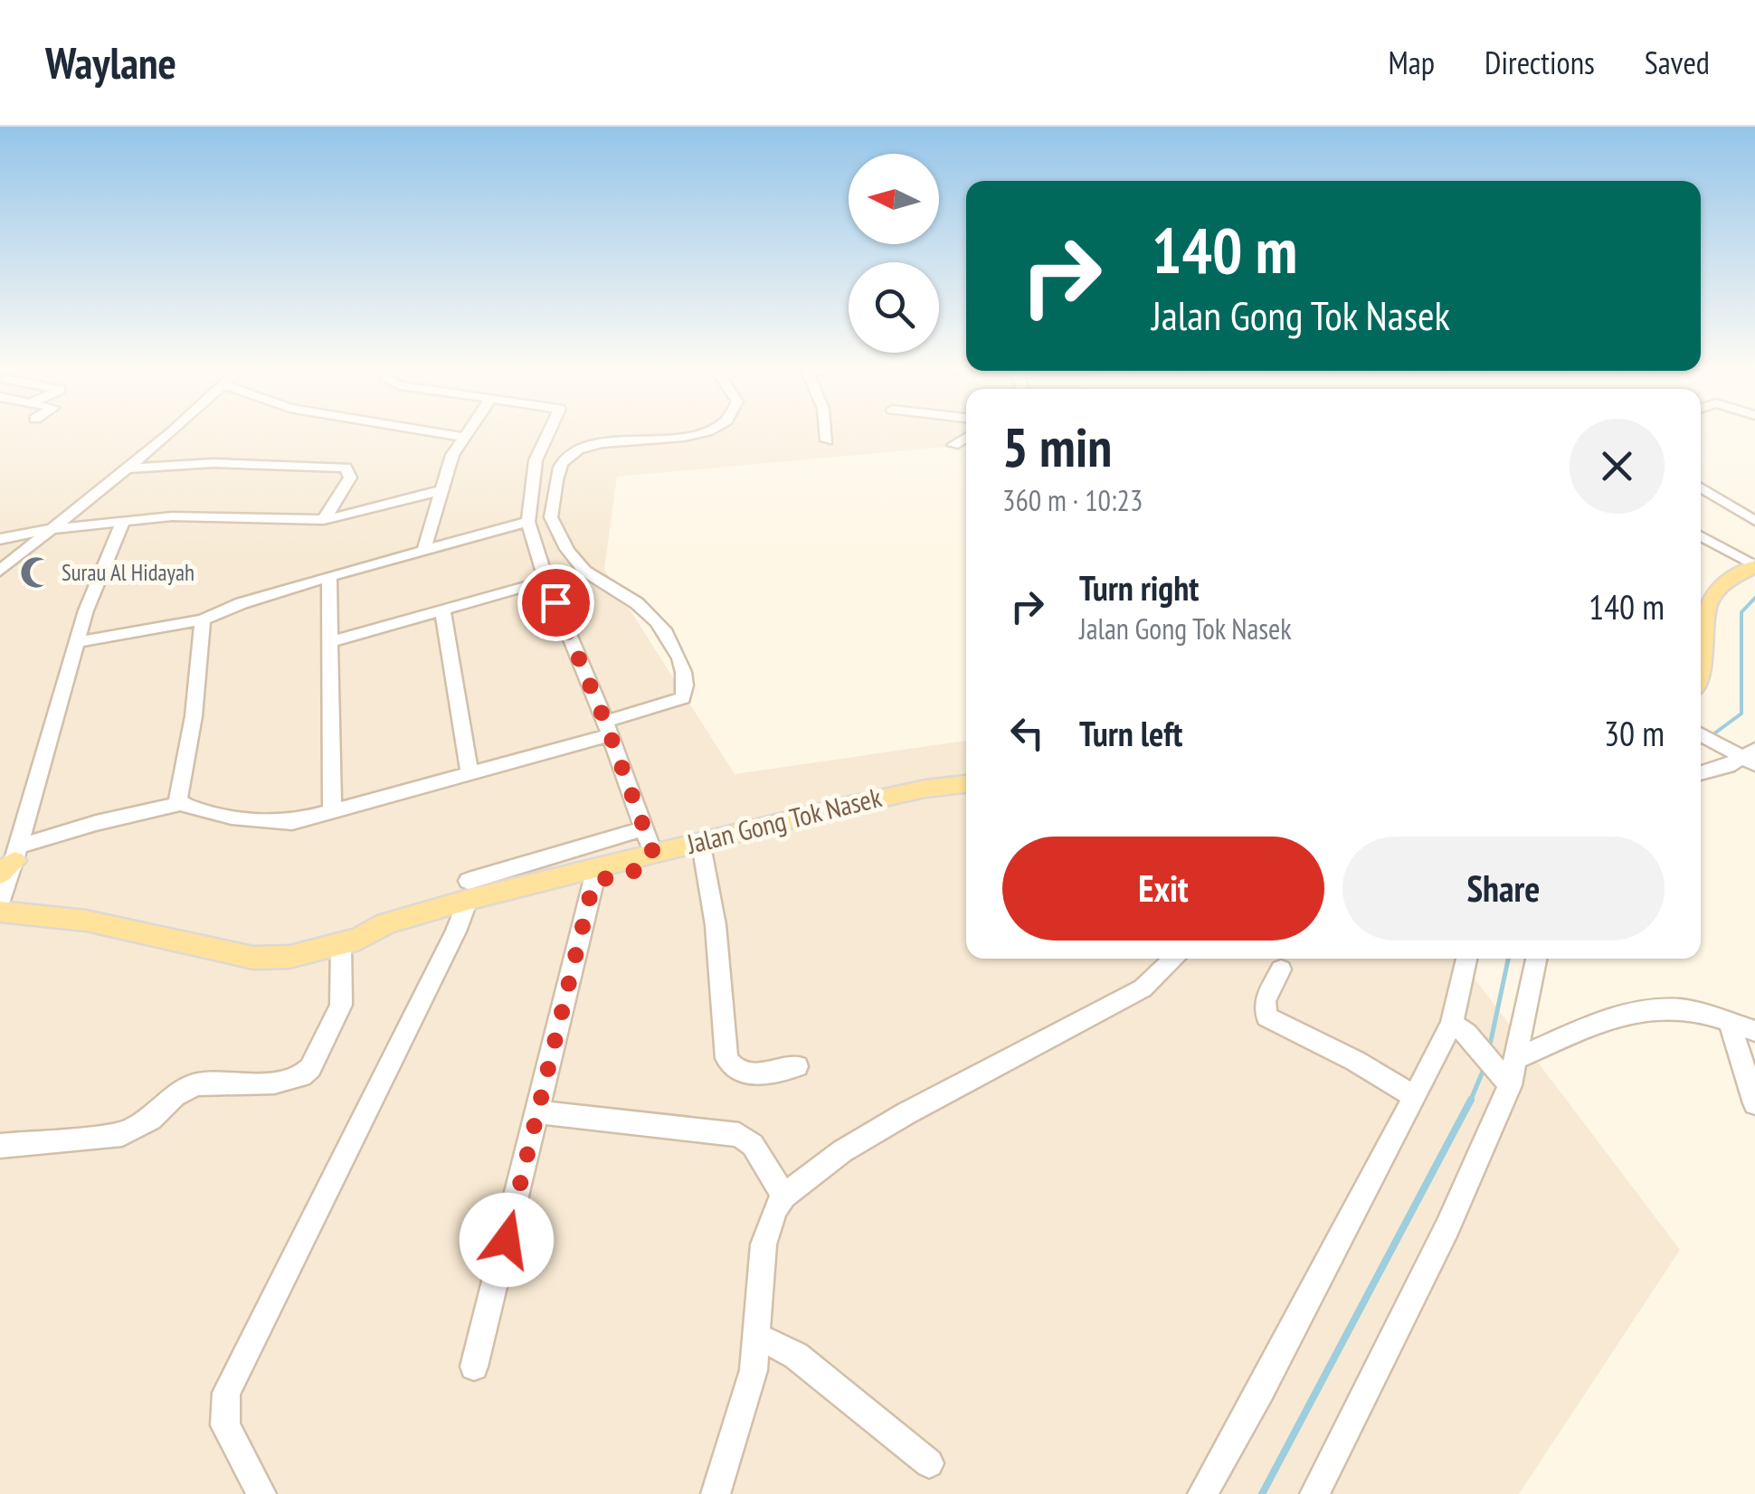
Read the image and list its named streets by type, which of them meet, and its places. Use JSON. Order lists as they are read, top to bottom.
{
  "streets": {
    "main road": ["Jalan Gong Tok Nasek"]
  },
  "places": {
    "mosque": ["Surau Al Hidayah"]
  },
  "north": "left",
  "page": {
    "header": "Waylane",
    "nav": ["Map", "Directions", "Saved"],
    "turn": ["140 m", "Jalan Gong Tok Nasek"],
    "heading": ["5 min", "360 m · 10:23"],
    "list": [
      {
        "name": "Turn right",
        "note": "Jalan Gong Tok Nasek",
        "value": "140 m"
      },
      {
        "name": "Turn left",
        "value": "30 m"
      }
    ],
    "buttons": ["Exit", "Share"]
  }
}
